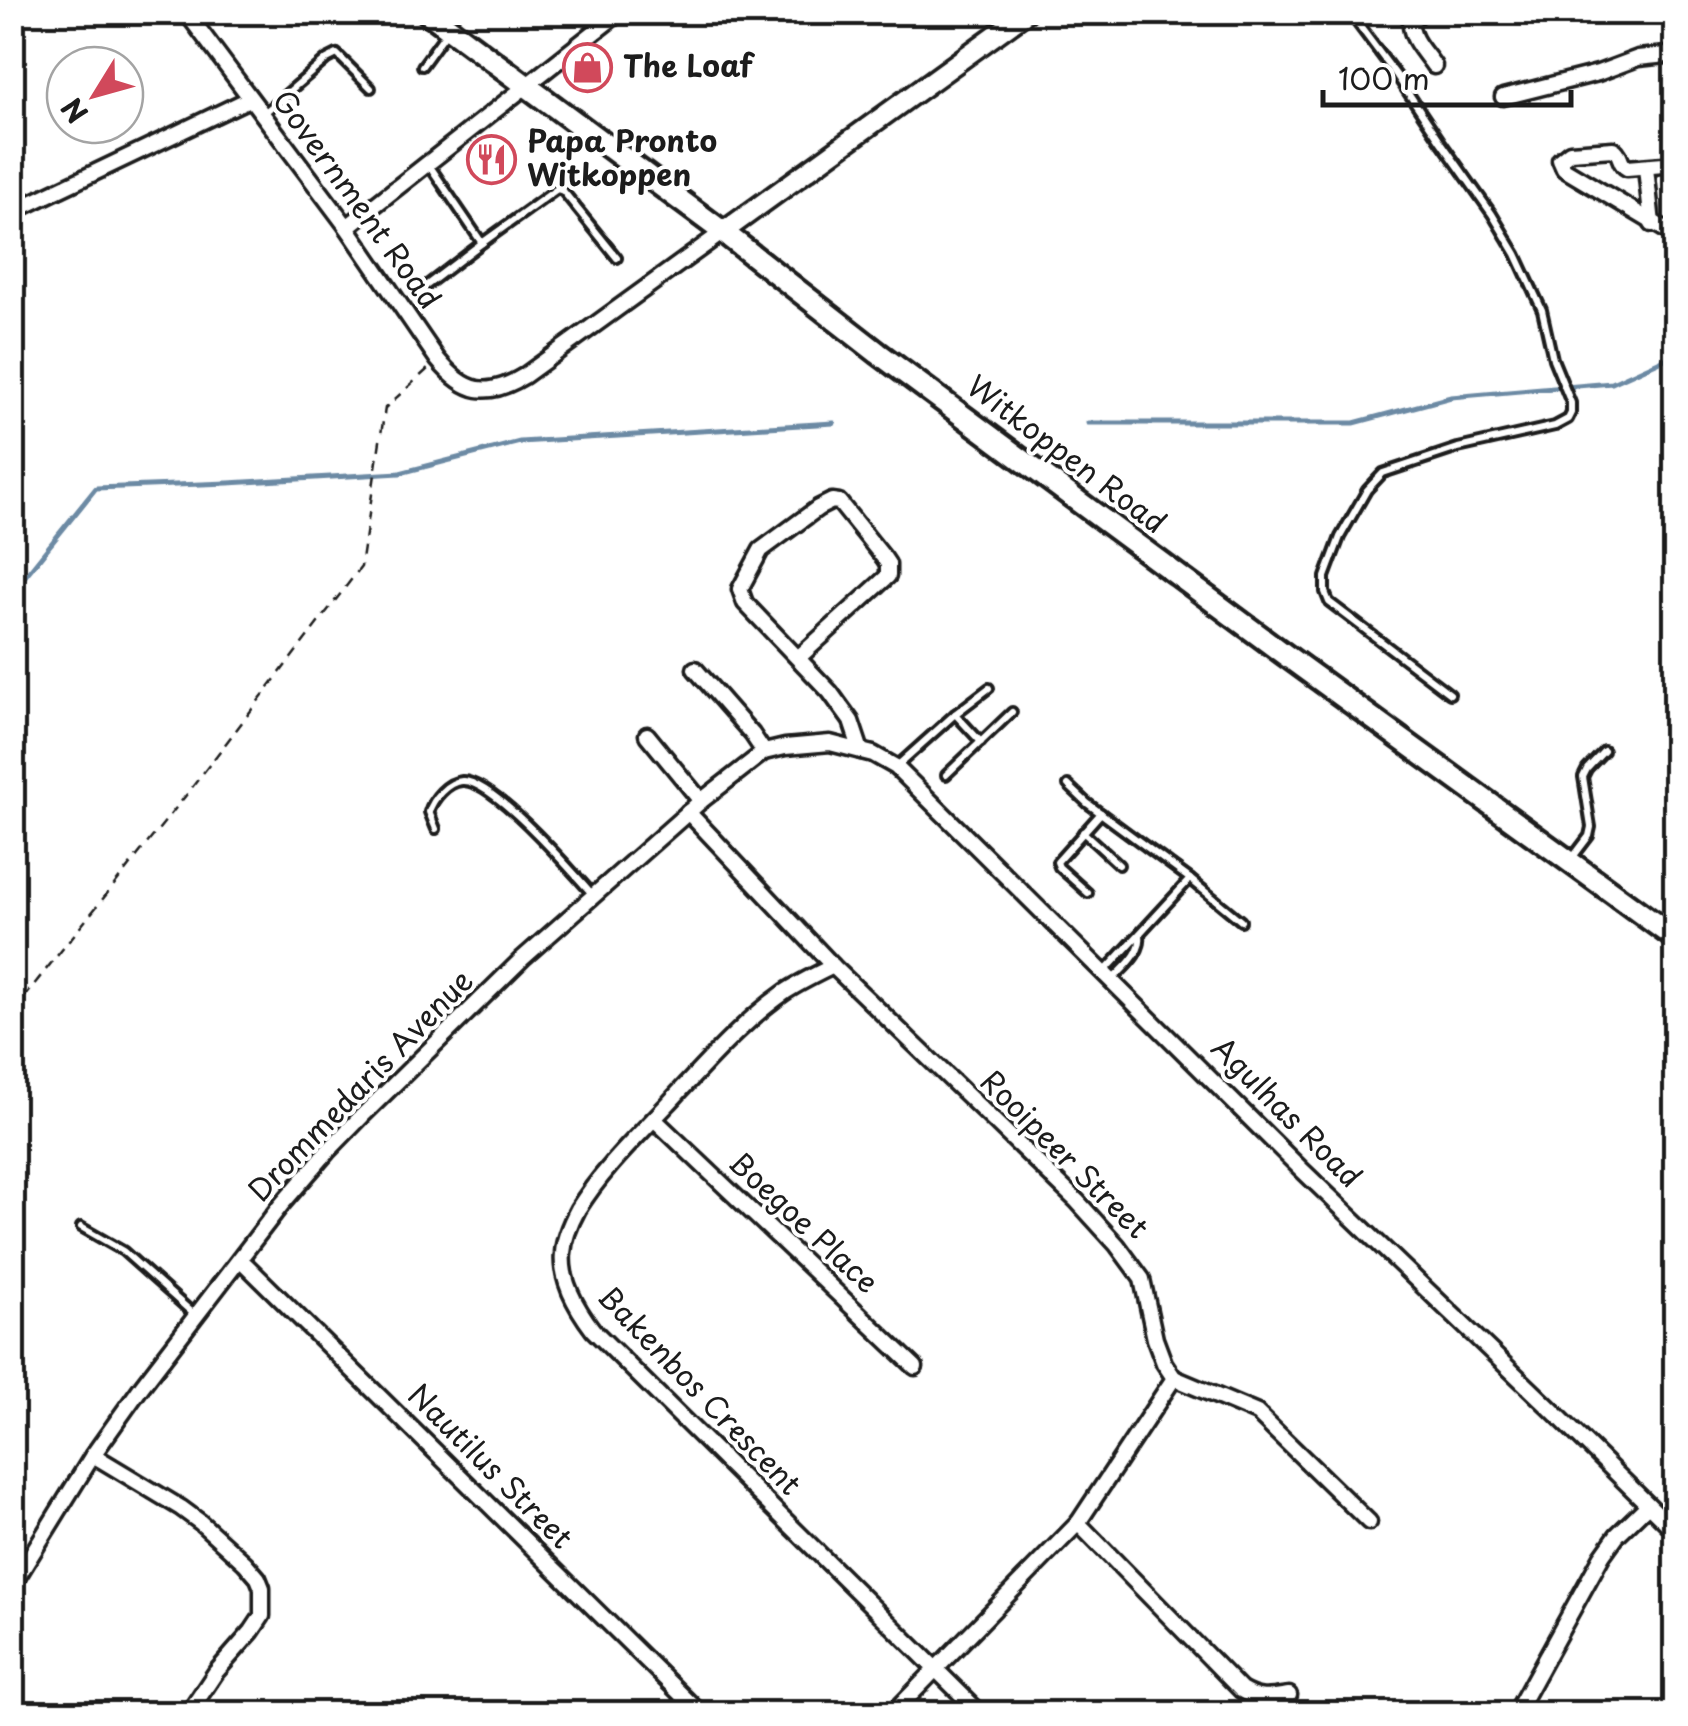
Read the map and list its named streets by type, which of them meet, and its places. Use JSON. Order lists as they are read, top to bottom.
{
  "streets": {
    "main road": ["Witkoppen Road"],
    "street": [
      "Government Road",
      "Drommedaris Avenue",
      "Agulhas Road",
      "Rooipeer Street",
      "Boegoe Place",
      "Bakenbos Crescent",
      "Nautilus Street"
    ]
  },
  "crossings": [
    ["Government Road", "Witkoppen Road"],
    ["Drommedaris Avenue", "Agulhas Road"],
    ["Drommedaris Avenue", "Rooipeer Street"],
    ["Drommedaris Avenue", "Nautilus Street"],
    ["Rooipeer Street", "Bakenbos Crescent"],
    ["Boegoe Place", "Bakenbos Crescent"]
  ],
  "places": {
    "shop": ["The Loaf"],
    "restaurant": ["Papa Pronto Witkoppen"]
  },
  "scale_bar": "100 m",
  "north": "bottom left"
}
